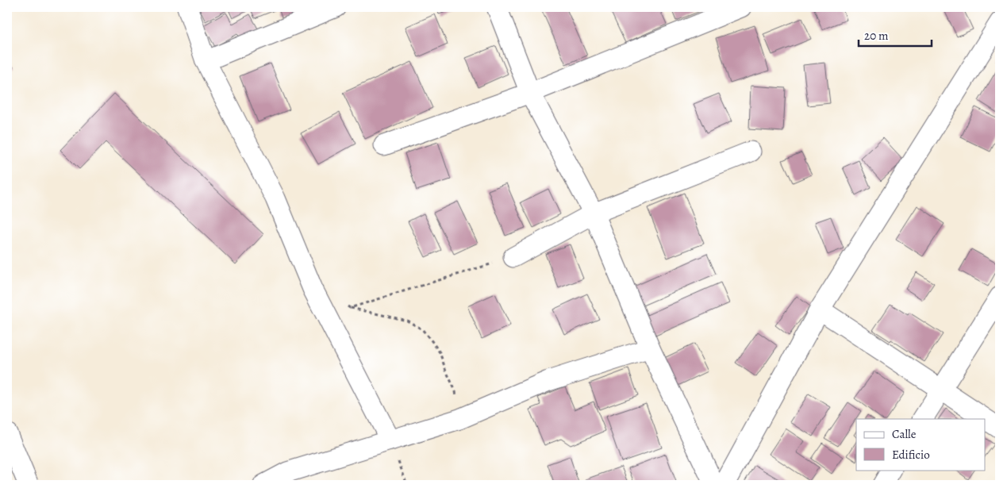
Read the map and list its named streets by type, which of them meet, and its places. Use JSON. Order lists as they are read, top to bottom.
{
  "legend": ["Calle", "Edificio"],
  "scale_bar": "20 m"
}
